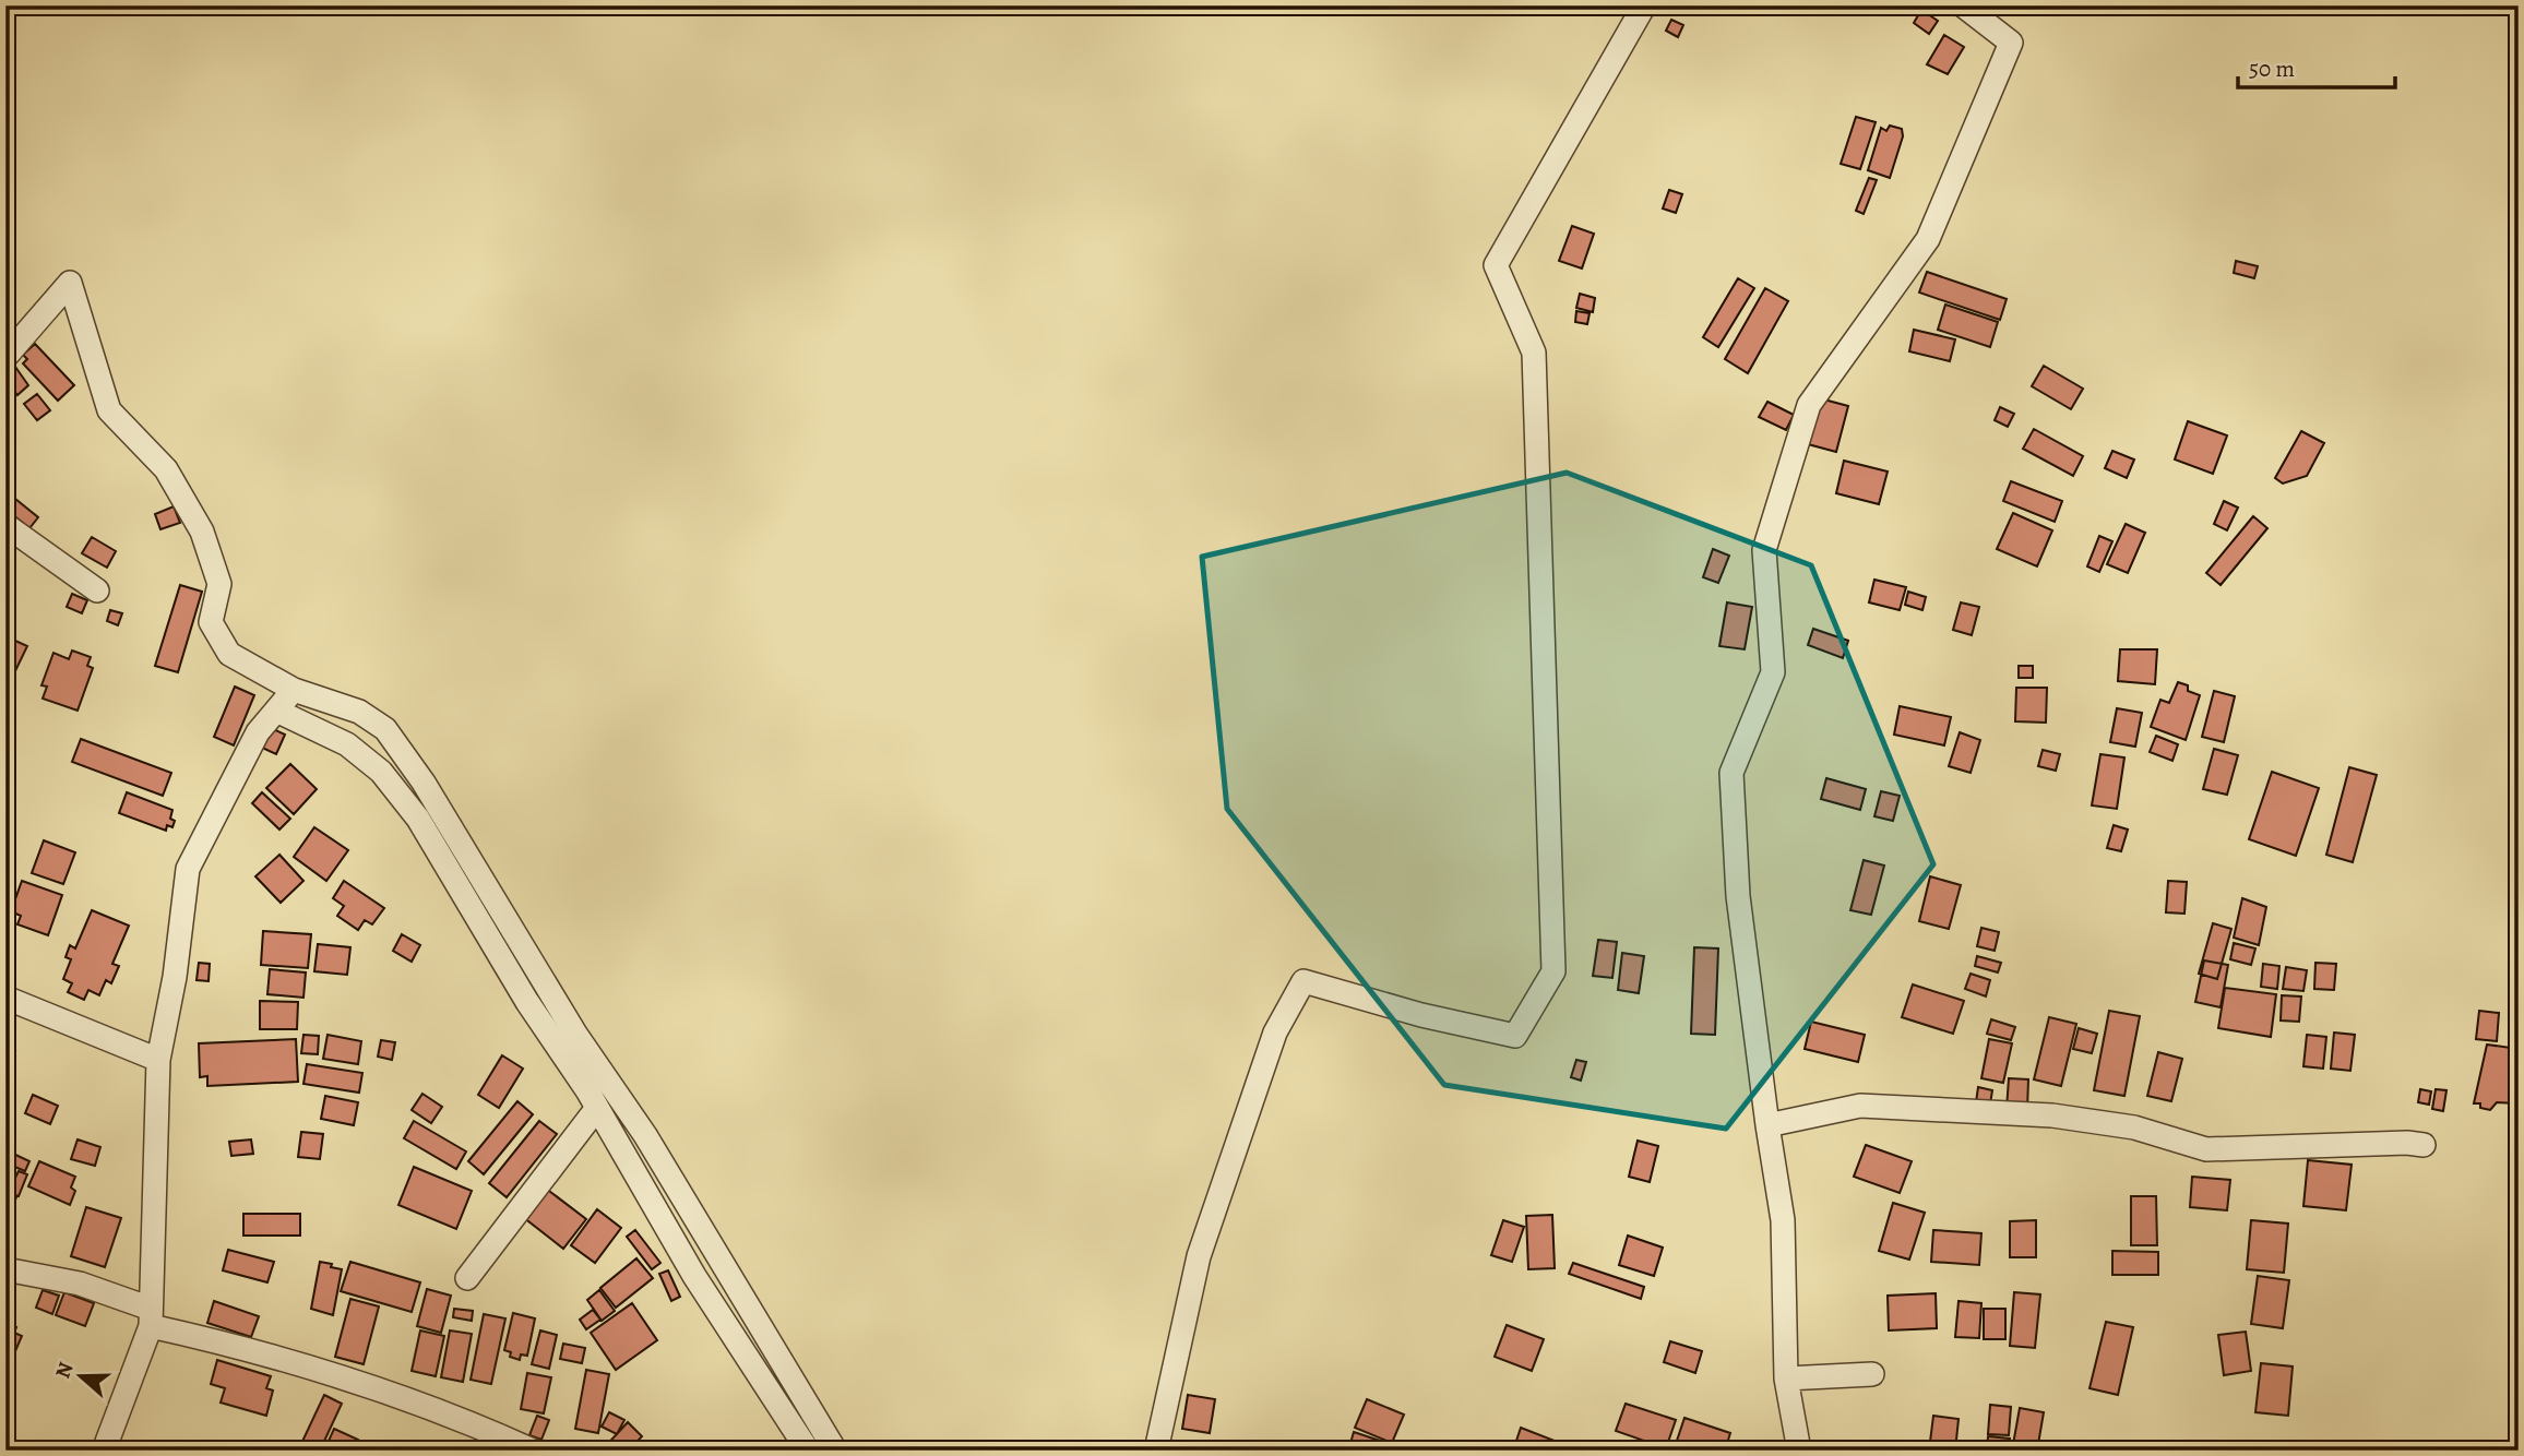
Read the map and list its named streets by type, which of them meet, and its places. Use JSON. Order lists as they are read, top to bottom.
{
  "scale_bar": "50 m",
  "north": "left"
}
